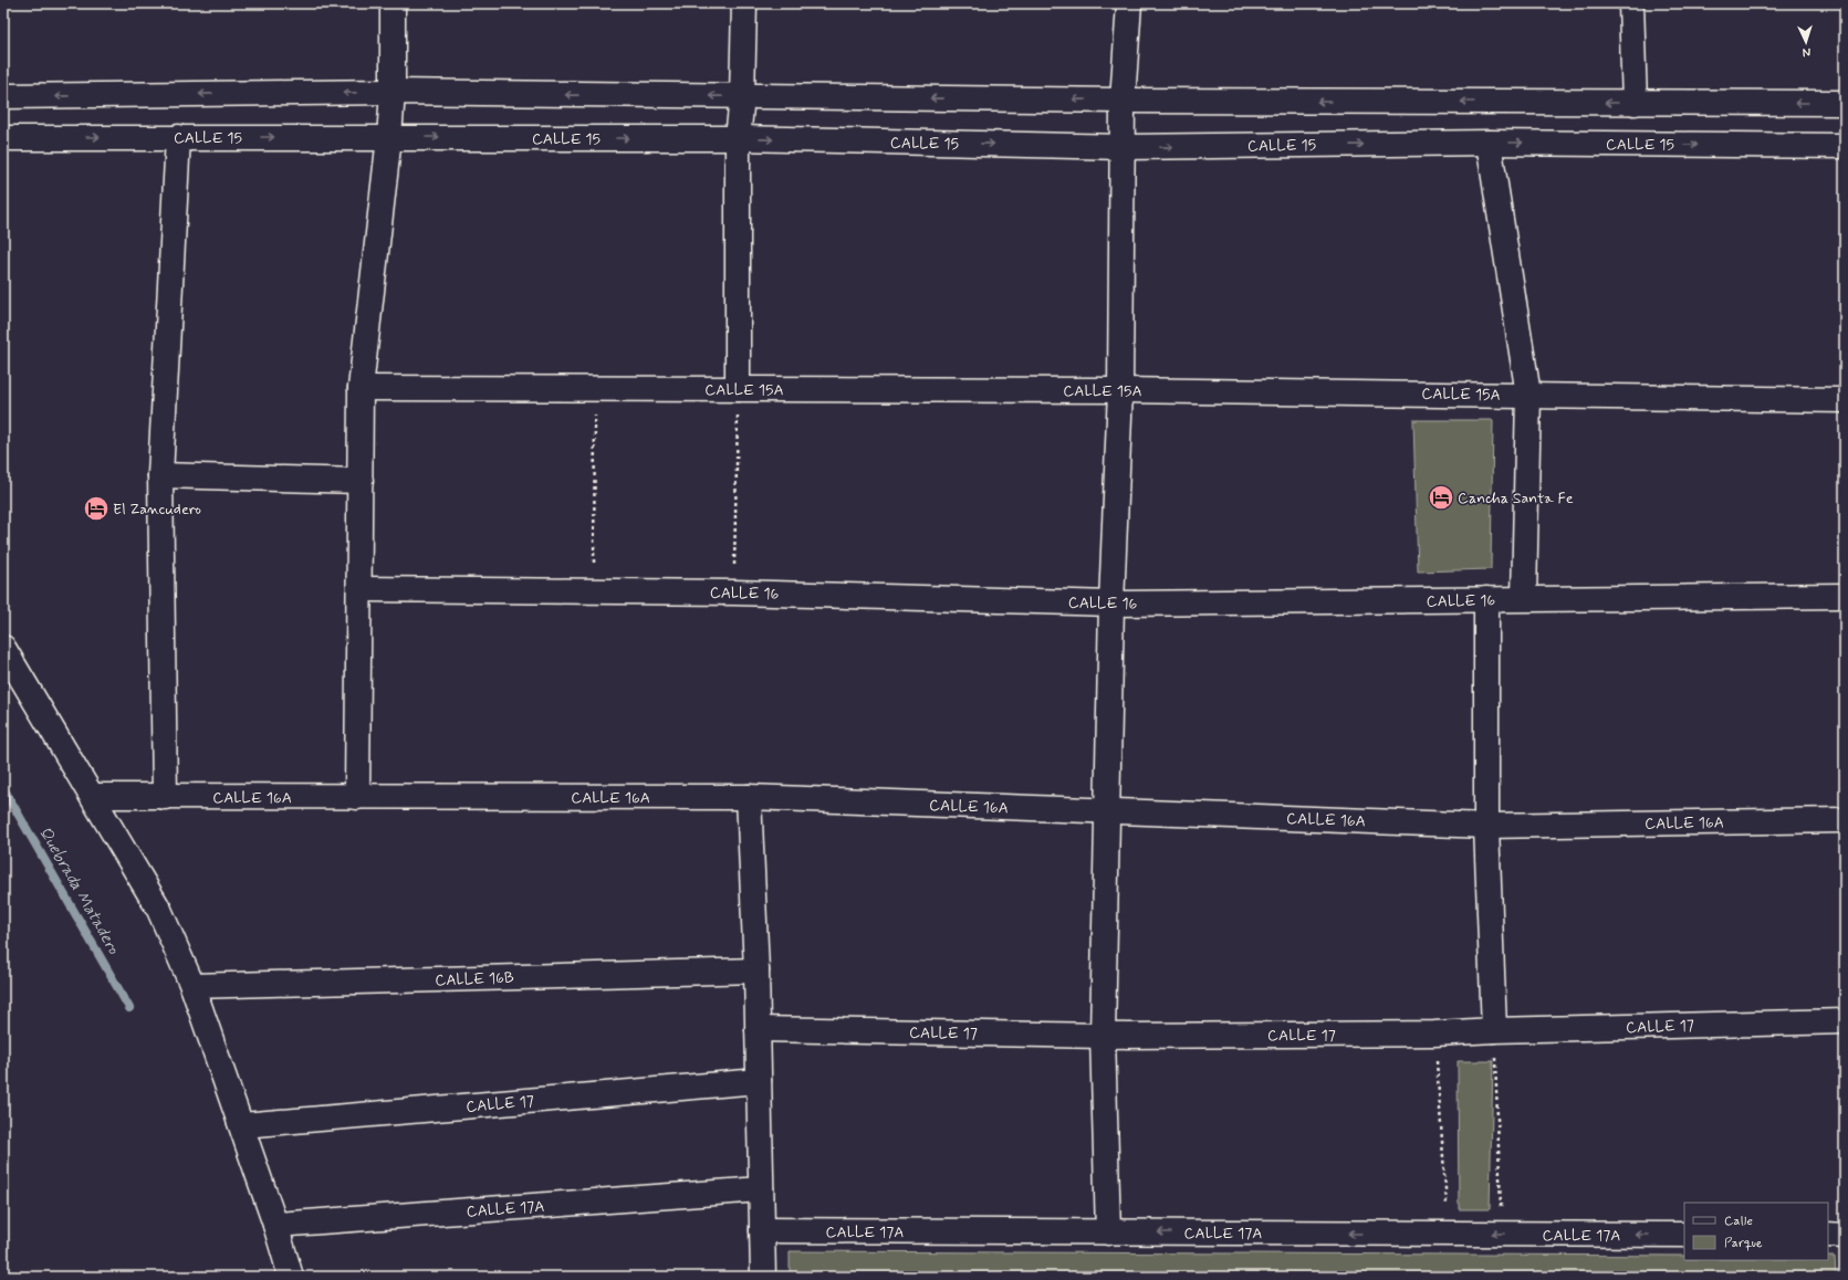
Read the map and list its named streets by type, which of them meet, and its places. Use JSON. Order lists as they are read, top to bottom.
{
  "streets": {
    "street": [
      "CALLE 15",
      "CALLE 15A",
      "CALLE 16",
      "CALLE 16A",
      "CALLE 16B",
      "CALLE 17",
      "CALLE 17A"
    ]
  },
  "one_way": ["CALLE 17A"],
  "water": ["Quebrada Matadero"],
  "places": {
    "hotel": ["Cancha Santa Fe", "El Zancudero"]
  },
  "legend": ["Calle", "Parque"],
  "north": "bottom"
}
